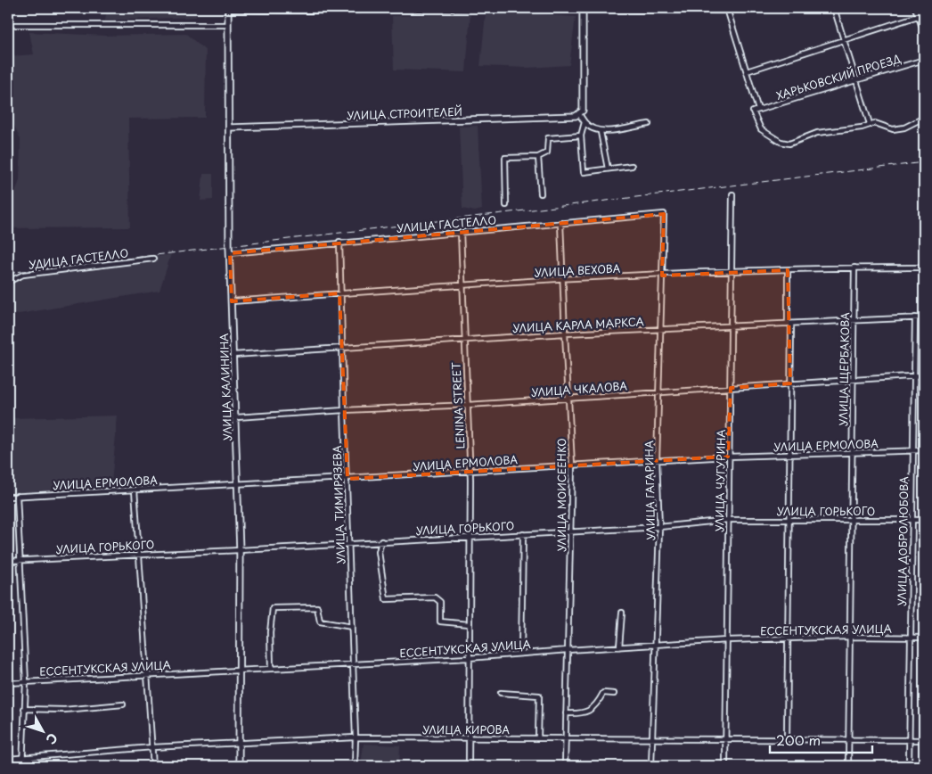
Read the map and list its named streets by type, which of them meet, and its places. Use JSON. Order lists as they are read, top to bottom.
{
  "streets": {
    "main road": ["УЛИЦА СТРОИТЕЛЕЙ", "УЛИЦА КАЛИНИНА"],
    "street": [
      "ХАРЬКОВСКИЙ ПРОЕЗД",
      "УЛИЦА ГАСТЕЛЛО",
      "УДИЦА ГАСТЕЛЛО",
      "УЛИЦА ВЕХОВА",
      "УЛИЦА КАРЛА МАРКСА",
      "УЛИЦА ЩЕРБАКОВА",
      "УЛИЦА ЧКАЛОВА",
      "LENINA STREET",
      "УЛИЦА ЕРМОЛОВА",
      "УЛИЦА ЧУГУРИНА",
      "УЛИЦА ГАГАРИНА",
      "УЛИЦА МОИСЕЕНКО",
      "УЛИЦА ТИМИРЯЗЕВА",
      "УЛИЦА ГОРЬКОГО",
      "УЛИЦА ДОБРОЛЮБОВА",
      "ЕССЕНТУКСКАЯ УЛИЦА",
      "УЛИЦА КИРОВА"
    ]
  },
  "crossings": [
    ["УЛИЦА СТРОИТЕЛЕЙ", "УЛИЦА КАЛИНИНА"],
    ["УЛИЦА ГАСТЕЛЛО", "УЛИЦА КАЛИНИНА"],
    ["УЛИЦА ГАСТЕЛЛО", "LENINA STREET"],
    ["УЛИЦА ГАСТЕЛЛО", "УЛИЦА ГАГАРИНА"],
    ["УЛИЦА ГАСТЕЛЛО", "УЛИЦА МОИСЕЕНКО"],
    ["УЛИЦА ГАСТЕЛЛО", "УЛИЦА ТИМИРЯЗЕВА"],
    ["УЛИЦА ВЕХОВА", "УЛИЦА ЩЕРБАКОВА"],
    ["УЛИЦА ВЕХОВА", "УЛИЦА КАЛИНИНА"],
    ["УЛИЦА ВЕХОВА", "LENINA STREET"],
    ["УЛИЦА ВЕХОВА", "УЛИЦА ЧУГУРИНА"],
    ["УЛИЦА ВЕХОВА", "УЛИЦА ГАГАРИНА"],
    ["УЛИЦА ВЕХОВА", "УЛИЦА МОИСЕЕНКО"],
    ["УЛИЦА ВЕХОВА", "УЛИЦА ТИМИРЯЗЕВА"],
    ["УЛИЦА КАРЛА МАРКСА", "УЛИЦА ЩЕРБАКОВА"],
    ["УЛИЦА КАРЛА МАРКСА", "УЛИЦА КАЛИНИНА"],
    ["УЛИЦА КАРЛА МАРКСА", "LENINA STREET"],
    ["УЛИЦА КАРЛА МАРКСА", "УЛИЦА ЧУГУРИНА"],
    ["УЛИЦА КАРЛА МАРКСА", "УЛИЦА ГАГАРИНА"],
    ["УЛИЦА КАРЛА МАРКСА", "УЛИЦА МОИСЕЕНКО"],
    ["УЛИЦА КАРЛА МАРКСА", "УЛИЦА ТИМИРЯЗЕВА"],
    ["УЛИЦА КАРЛА МАРКСА", "УЛИЦА ДОБРОЛЮБОВА"],
    ["УЛИЦА ЩЕРБАКОВА", "УЛИЦА ЧКАЛОВА"],
    ["УЛИЦА ЩЕРБАКОВА", "УЛИЦА ЕРМОЛОВА"],
    ["УЛИЦА ЩЕРБАКОВА", "УЛИЦА ГОРЬКОГО"],
    ["УЛИЦА ЩЕРБАКОВА", "ЕССЕНТУКСКАЯ УЛИЦА"],
    ["УЛИЦА ЩЕРБАКОВА", "УЛИЦА КИРОВА"],
    ["УЛИЦА КАЛИНИНА", "УЛИЦА ЧКАЛОВА"],
    ["УЛИЦА КАЛИНИНА", "УЛИЦА ЕРМОЛОВА"],
    ["УЛИЦА КАЛИНИНА", "УЛИЦА ГОРЬКОГО"],
    ["УЛИЦА КАЛИНИНА", "ЕССЕНТУКСКАЯ УЛИЦА"],
    ["УЛИЦА КАЛИНИНА", "УЛИЦА КИРОВА"],
    ["УЛИЦА ЧКАЛОВА", "LENINA STREET"],
    ["УЛИЦА ЧКАЛОВА", "УЛИЦА ЧУГУРИНА"],
    ["УЛИЦА ЧКАЛОВА", "УЛИЦА ГАГАРИНА"],
    ["УЛИЦА ЧКАЛОВА", "УЛИЦА МОИСЕЕНКО"],
    ["УЛИЦА ЧКАЛОВА", "УЛИЦА ТИМИРЯЗЕВА"],
    ["УЛИЦА ЧКАЛОВА", "УЛИЦА ДОБРОЛЮБОВА"],
    ["LENINA STREET", "УЛИЦА ЕРМОЛОВА"],
    ["LENINA STREET", "УЛИЦА ГОРЬКОГО"],
    ["LENINA STREET", "ЕССЕНТУКСКАЯ УЛИЦА"],
    ["LENINA STREET", "УЛИЦА КИРОВА"],
    ["УЛИЦА ЕРМОЛОВА", "УЛИЦА ЧУГУРИНА"],
    ["УЛИЦА ЕРМОЛОВА", "УЛИЦА ГАГАРИНА"],
    ["УЛИЦА ЕРМОЛОВА", "УЛИЦА МОИСЕЕНКО"],
    ["УЛИЦА ЕРМОЛОВА", "УЛИЦА ТИМИРЯЗЕВА"],
    ["УЛИЦА ЕРМОЛОВА", "УЛИЦА ДОБРОЛЮБОВА"],
    ["УЛИЦА ЧУГУРИНА", "УЛИЦА ГОРЬКОГО"],
    ["УЛИЦА ЧУГУРИНА", "ЕССЕНТУКСКАЯ УЛИЦА"],
    ["УЛИЦА ЧУГУРИНА", "УЛИЦА КИРОВА"],
    ["УЛИЦА ГАГАРИНА", "УЛИЦА ГОРЬКОГО"],
    ["УЛИЦА ГАГАРИНА", "ЕССЕНТУКСКАЯ УЛИЦА"],
    ["УЛИЦА ГАГАРИНА", "УЛИЦА КИРОВА"],
    ["УЛИЦА МОИСЕЕНКО", "УЛИЦА ГОРЬКОГО"],
    ["УЛИЦА МОИСЕЕНКО", "ЕССЕНТУКСКАЯ УЛИЦА"],
    ["УЛИЦА МОИСЕЕНКО", "УЛИЦА КИРОВА"],
    ["УЛИЦА ТИМИРЯЗЕВА", "УЛИЦА ГОРЬКОГО"],
    ["УЛИЦА ТИМИРЯЗЕВА", "ЕССЕНТУКСКАЯ УЛИЦА"],
    ["УЛИЦА ТИМИРЯЗЕВА", "УЛИЦА КИРОВА"],
    ["УЛИЦА ГОРЬКОГО", "УЛИЦА ДОБРОЛЮБОВА"],
    ["УЛИЦА ДОБРОЛЮБОВА", "ЕССЕНТУКСКАЯ УЛИЦА"],
    ["УЛИЦА ДОБРОЛЮБОВА", "УЛИЦА КИРОВА"]
  ],
  "scale_bar": "200 m",
  "north": "bottom right"
}
